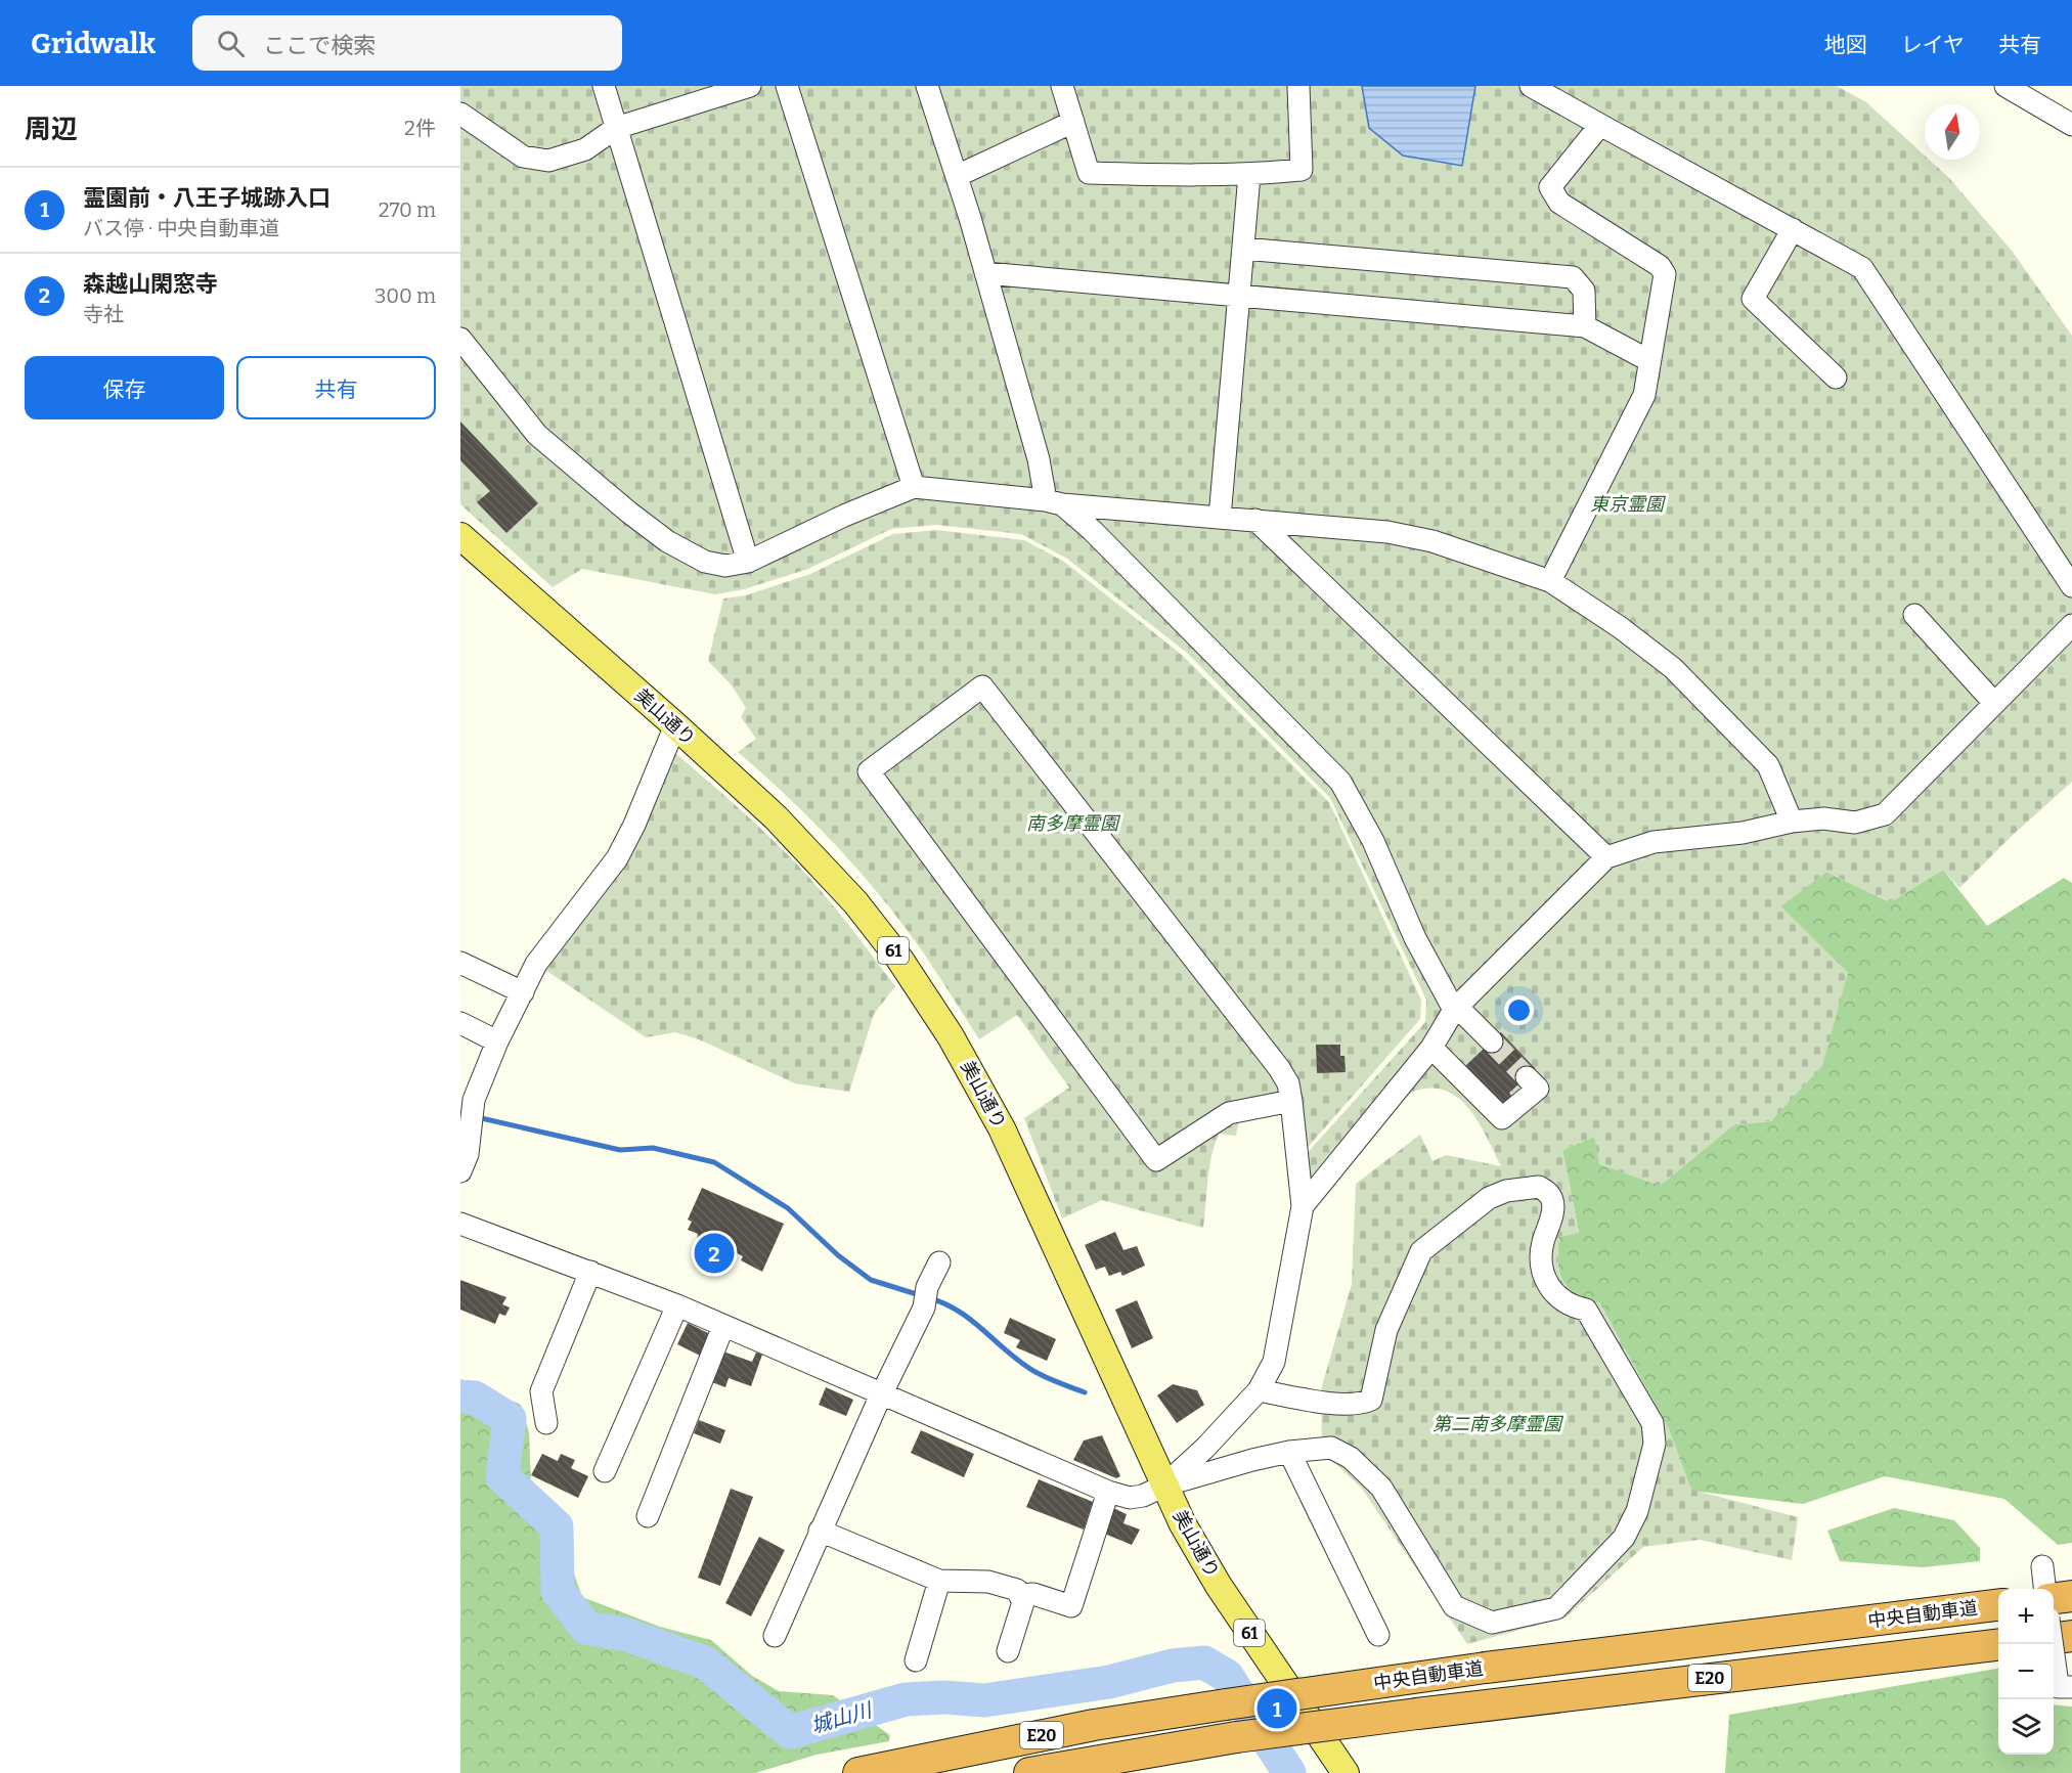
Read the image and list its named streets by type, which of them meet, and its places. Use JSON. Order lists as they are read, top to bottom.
{
  "streets": {
    "highway": ["中央自動車道", "E20"],
    "main road": ["美山通り", "61"]
  },
  "water": ["城山川"],
  "parks": ["東京霊園", "南多摩霊園", "第二南多摩霊園"],
  "north": "top",
  "page": {
    "header": "Gridwalk",
    "search": "ここで検索",
    "nav": ["地図", "レイヤ", "共有"],
    "heading": ["周辺", "2件"],
    "list": [
      {
        "mark": "1",
        "name": "霊園前・八王子城跡入口",
        "note": "バス停 · 中央自動車道",
        "value": "270 m"
      },
      {
        "mark": "2",
        "name": "森越山閑窓寺",
        "note": "寺社",
        "value": "300 m"
      }
    ],
    "buttons": ["保存", "共有"],
    "pins": ["2", "1"],
    "map_buttons": ["+", "−"]
  }
}
